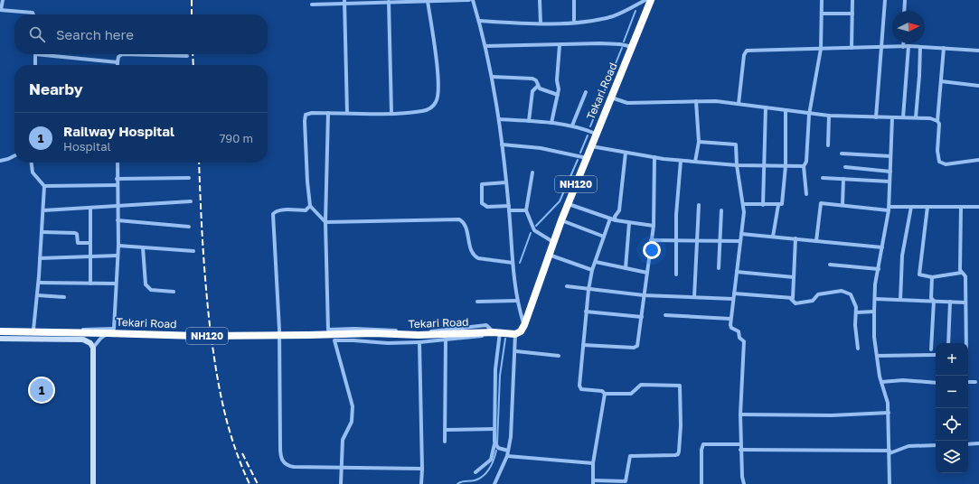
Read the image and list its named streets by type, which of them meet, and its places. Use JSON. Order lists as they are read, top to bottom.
{
  "streets": {
    "highway": ["Tekari Road", "NH120"]
  },
  "north": "right",
  "page": {
    "search": "Search here",
    "heading": "Nearby",
    "list": [
      {
        "mark": "1",
        "name": "Railway Hospital",
        "note": "Hospital",
        "value": "790 m"
      }
    ],
    "map_buttons": ["+", "−"],
    "pins": "1"
  }
}
